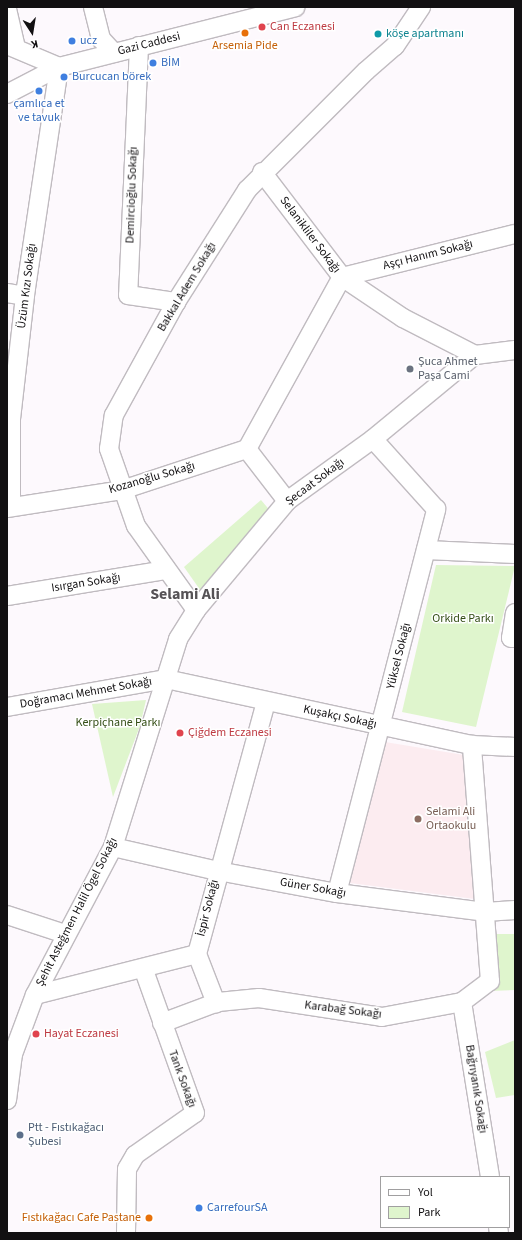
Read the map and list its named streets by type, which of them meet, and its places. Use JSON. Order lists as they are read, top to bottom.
{
  "streets": {
    "street": [
      "Gazi Caddesi",
      "Demircioğlu Sokağı",
      "Selanikliler Sokağı",
      "Aşçı Hanım Sokağı",
      "Üzüm Kızı Sokağı",
      "Bakkal Adem Sokağı",
      "Kozanoğlu Sokağı",
      "Şecaat Sokağı",
      "Isırgan Sokağı",
      "Yüksel Sokağı",
      "Doğramacı Mehmet Sokağı",
      "Kuşakçı Sokağı",
      "Güner Sokağı",
      "İspir Sokağı",
      "Şehit Asteğmen Halil Ögel Sokağı",
      "Karabağ Sokağı",
      "Tank Sokağı",
      "Bağrıyanık Sokağı"
    ]
  },
  "crossings": [
    ["Gazi Caddesi", "Demircioğlu Sokağı"],
    ["Gazi Caddesi", "Üzüm Kızı Sokağı"],
    ["Demircioğlu Sokağı", "Bakkal Adem Sokağı"],
    ["Selanikliler Sokağı", "Aşçı Hanım Sokağı"],
    ["Selanikliler Sokağı", "Bakkal Adem Sokağı"],
    ["Selanikliler Sokağı", "Şecaat Sokağı"],
    ["Üzüm Kızı Sokağı", "Kozanoğlu Sokağı"],
    ["Bakkal Adem Sokağı", "Kozanoğlu Sokağı"],
    ["Bakkal Adem Sokağı", "Şecaat Sokağı"],
    ["Bakkal Adem Sokağı", "Isırgan Sokağı"],
    ["Şecaat Sokağı", "Yüksel Sokağı"],
    ["Şecaat Sokağı", "Doğramacı Mehmet Sokağı"],
    ["Şecaat Sokağı", "Kuşakçı Sokağı"],
    ["Şecaat Sokağı", "Şehit Asteğmen Halil Ögel Sokağı"],
    ["Yüksel Sokağı", "Kuşakçı Sokağı"],
    ["Yüksel Sokağı", "Güner Sokağı"],
    ["Doğramacı Mehmet Sokağı", "Kuşakçı Sokağı"],
    ["Doğramacı Mehmet Sokağı", "Şehit Asteğmen Halil Ögel Sokağı"],
    ["Kuşakçı Sokağı", "İspir Sokağı"],
    ["Kuşakçı Sokağı", "Şehit Asteğmen Halil Ögel Sokağı"],
    ["Güner Sokağı", "İspir Sokağı"],
    ["Güner Sokağı", "Şehit Asteğmen Halil Ögel Sokağı"],
    ["Güner Sokağı", "Karabağ Sokağı"],
    ["İspir Sokağı", "Şehit Asteğmen Halil Ögel Sokağı"],
    ["İspir Sokağı", "Tank Sokağı"],
    ["Karabağ Sokağı", "Tank Sokağı"],
    ["Karabağ Sokağı", "Bağrıyanık Sokağı"]
  ],
  "districts": ["Selami Ali"],
  "parks": ["Orkide Parkı", "Kerpiçhane Parkı"],
  "places": [
    "Can Eczanesi",
    "Arsemia Pide",
    "köşe apartmanı",
    "ucz",
    "BİM",
    "Burcucan börek",
    "çamlıca et ve tavuk",
    "Şuca Ahmet Paşa Cami",
    "Çiğdem Eczanesi",
    "Selami Ali Ortaokulu",
    "Hayat Eczanesi",
    "Ptt - Fıstıkağacı Şubesi",
    "CarrefourSA",
    "Fıstıkağacı Cafe Pastane"
  ],
  "legend": ["Yol", "Park"],
  "north": "bottom"
}
